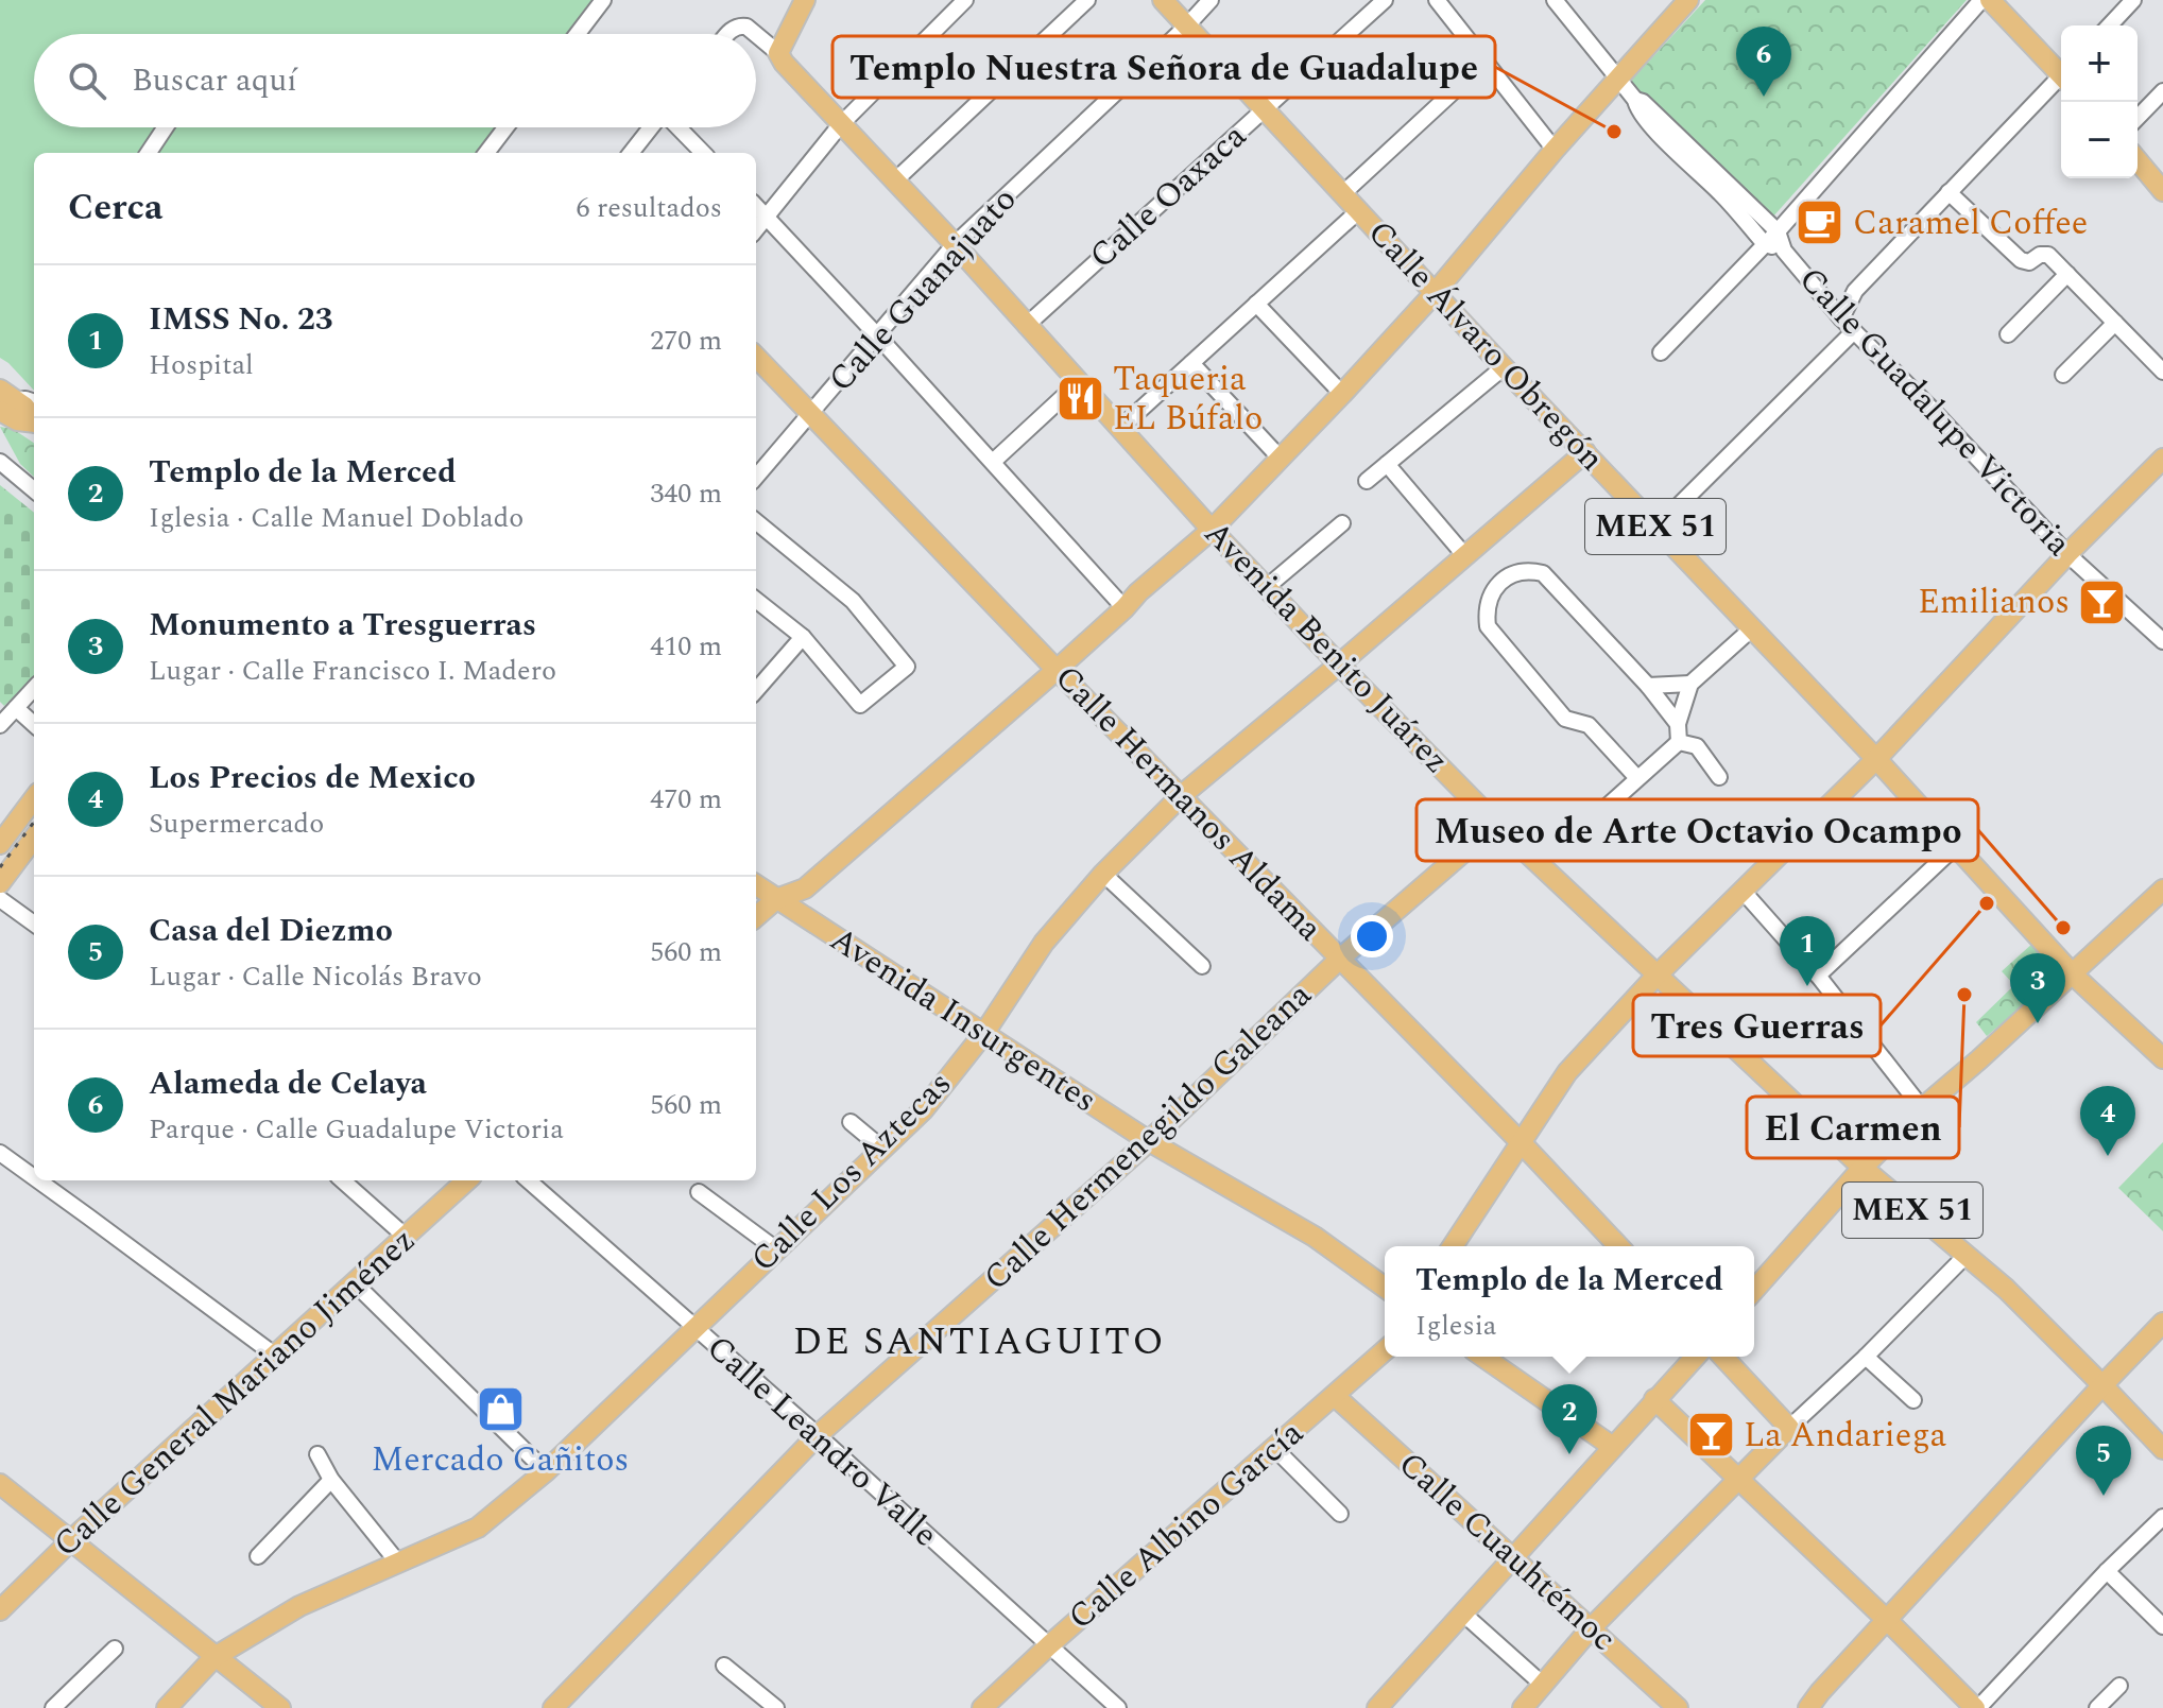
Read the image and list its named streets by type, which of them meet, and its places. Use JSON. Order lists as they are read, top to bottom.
{
  "streets": {
    "main road": [
      "Calle Álvaro Obregón",
      "MEX 51",
      "Avenida Benito Juárez",
      "Calle Hermanos Aldama",
      "Avenida Insurgentes",
      "Calle Hermenegildo Galeana",
      "Calle Los Aztecas",
      "Calle General Mariano Jiménez",
      "Calle Albino García",
      "Calle Cuauhtémoc"
    ],
    "street": [
      "Calle Oaxaca",
      "Calle Guanajuato",
      "Calle Guadalupe Victoria",
      "Calle Leandro Valle"
    ]
  },
  "crossings": [
    ["Calle Oaxaca", "Calle Álvaro Obregón"],
    ["Calle Oaxaca", "Avenida Benito Juárez"],
    ["Calle Guanajuato", "Calle Álvaro Obregón"],
    ["Calle Guanajuato", "Avenida Benito Juárez"],
    ["Calle Guanajuato", "Calle Hermanos Aldama"],
    ["Calle Álvaro Obregón", "Calle Los Aztecas"],
    ["Avenida Benito Juárez", "Calle Hermenegildo Galeana"],
    ["Avenida Benito Juárez", "Calle Los Aztecas"],
    ["Calle Hermanos Aldama", "Calle Hermenegildo Galeana"],
    ["Calle Hermanos Aldama", "Calle Los Aztecas"],
    ["Avenida Insurgentes", "Calle Hermenegildo Galeana"],
    ["Avenida Insurgentes", "Calle Los Aztecas"],
    ["Calle Hermenegildo Galeana", "Calle Leandro Valle"],
    ["Calle Los Aztecas", "Calle Leandro Valle"],
    ["Calle Leandro Valle", "Calle Albino García"],
    ["Calle Albino García", "Calle Cuauhtémoc"]
  ],
  "districts": ["DE SANTIAGUITO"],
  "places": {
    "other": [
      "Templo Nuestra Señora de Guadalupe",
      "Tres Guerras",
      "Museo de Arte Octavio Ocampo",
      "El Carmen"
    ],
    "cafe": ["Caramel Coffee"],
    "restaurant": ["Taqueria EL Búfalo"],
    "bar": ["Emilianos", "La Andariega"],
    "shop": ["Mercado Cañitos"]
  },
  "page": {
    "map_buttons": ["+", "−"],
    "pins": [
      "6",
      "1",
      "3",
      "4",
      "2",
      "5"
    ],
    "search": "Buscar aquí",
    "heading": ["Cerca", "6 resultados"],
    "list": [
      {
        "mark": "1",
        "name": "IMSS No. 23",
        "note": "Hospital",
        "value": "270 m"
      },
      {
        "mark": "2",
        "name": "Templo de la Merced",
        "note": "Iglesia · Calle Manuel Doblado",
        "value": "340 m"
      },
      {
        "mark": "3",
        "name": "Monumento a Tresguerras",
        "note": "Lugar · Calle Francisco I. Madero",
        "value": "410 m"
      },
      {
        "mark": "4",
        "name": "Los Precios de Mexico",
        "note": "Supermercado",
        "value": "470 m"
      },
      {
        "mark": "5",
        "name": "Casa del Diezmo",
        "note": "Lugar · Calle Nicolás Bravo",
        "value": "560 m"
      },
      {
        "mark": "6",
        "name": "Alameda de Celaya",
        "note": "Parque · Calle Guadalupe Victoria",
        "value": "560 m"
      }
    ],
    "popup": ["Templo de la Merced", "Iglesia"]
  }
}
